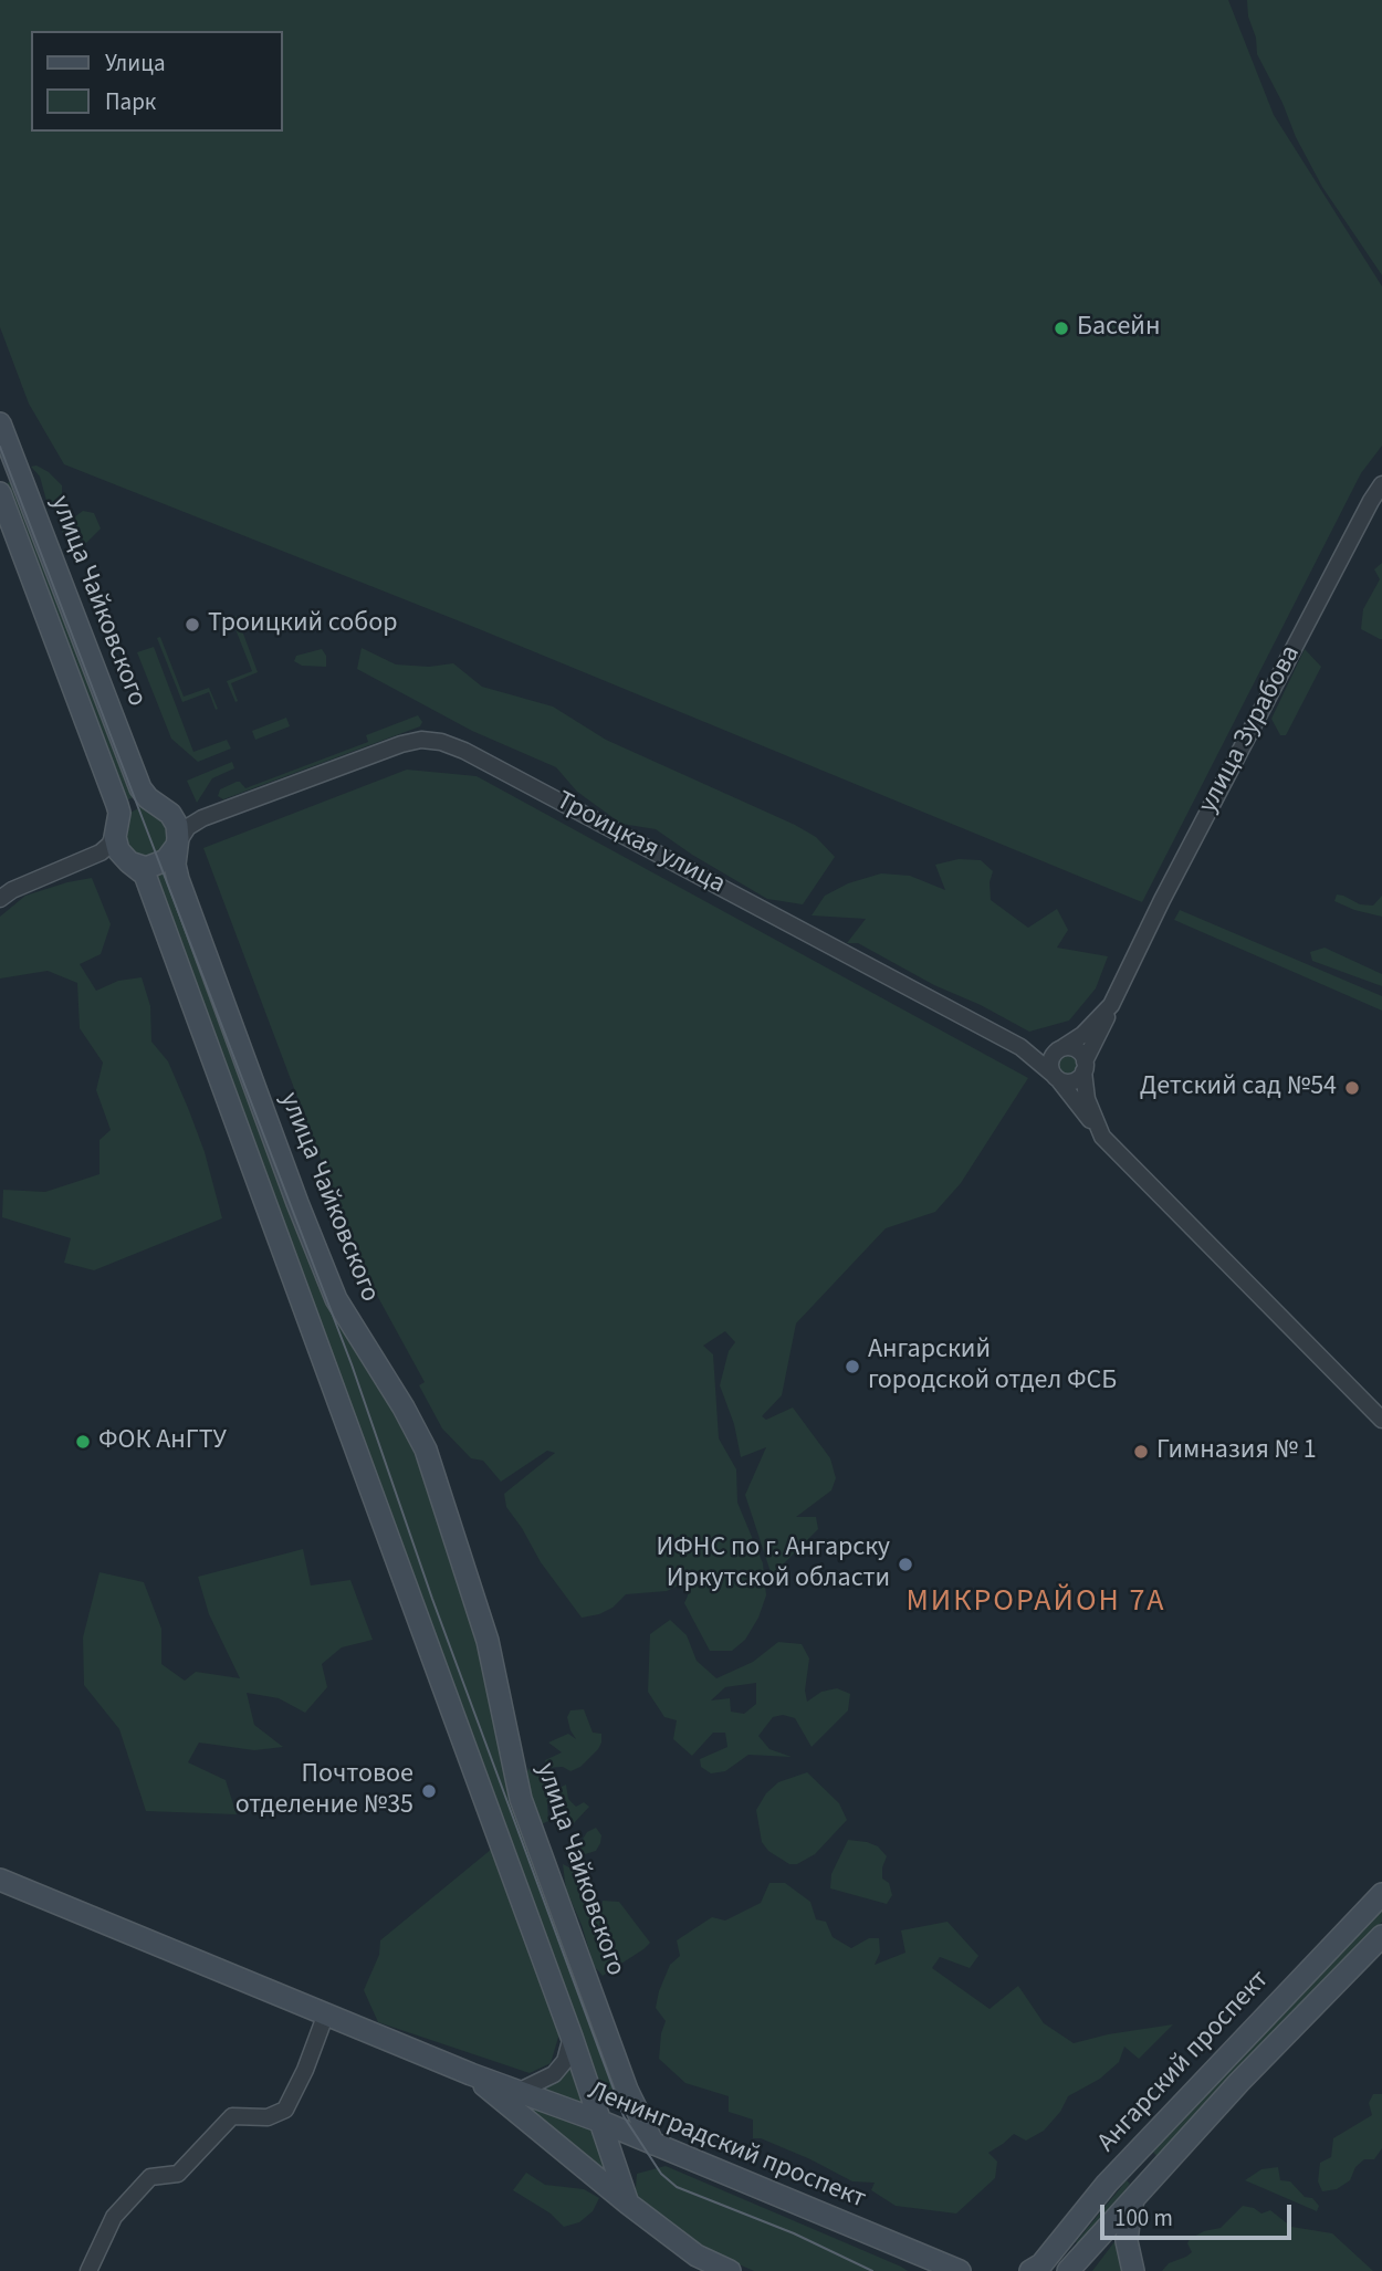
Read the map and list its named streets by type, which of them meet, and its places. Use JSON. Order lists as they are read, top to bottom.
{
  "streets": {
    "main road": ["улица Чайковского", "Ангарский проспект", "Ленинградский проспект"],
    "street": ["улица Зурабова", "Троицкая улица"]
  },
  "crossings": [
    ["улица Чайковского", "Ленинградский проспект"]
  ],
  "districts": ["МИКРОРАЙОН 7А"],
  "places": [
    "Басейн",
    "Троицкий собор",
    "Детский сад №54",
    "Ангарский городской отдел ФСБ",
    "ФОК АнГТУ",
    "Гимназия № 1",
    "ИФНС по г. Ангарску Иркутской области",
    "Почтовое отделение №35"
  ],
  "legend": ["Улица", "Парк"],
  "scale_bar": "100 m"
}
